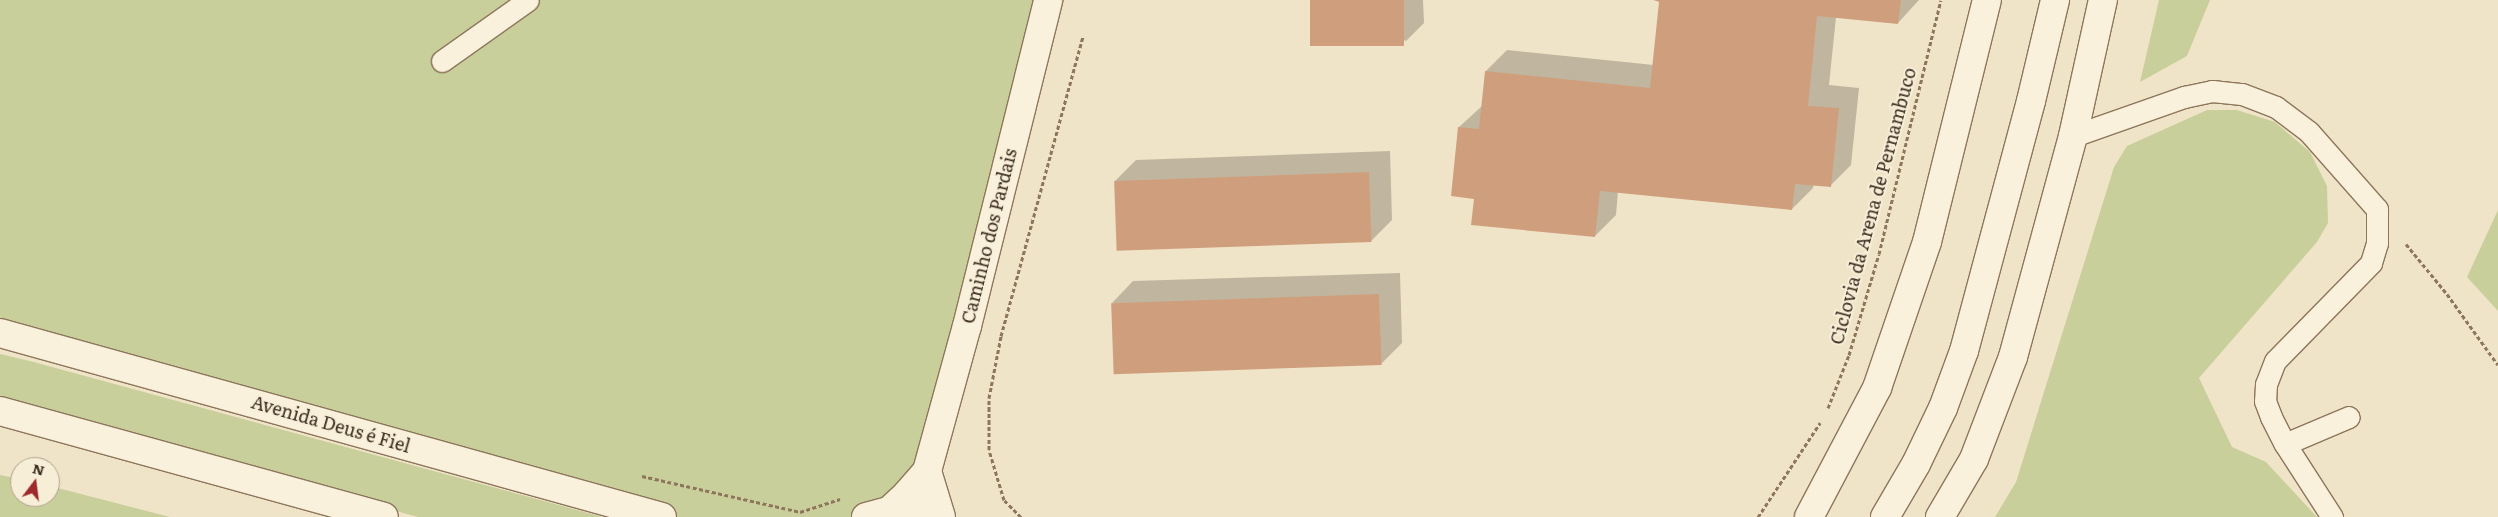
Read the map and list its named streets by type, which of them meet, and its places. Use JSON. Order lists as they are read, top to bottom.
{
  "streets": {
    "street": ["Caminho dos Pardais", "Avenida Deus é Fiel"],
    "path": ["Ciclovia da Arena de Pernambuco"]
  },
  "north": "top"
}
